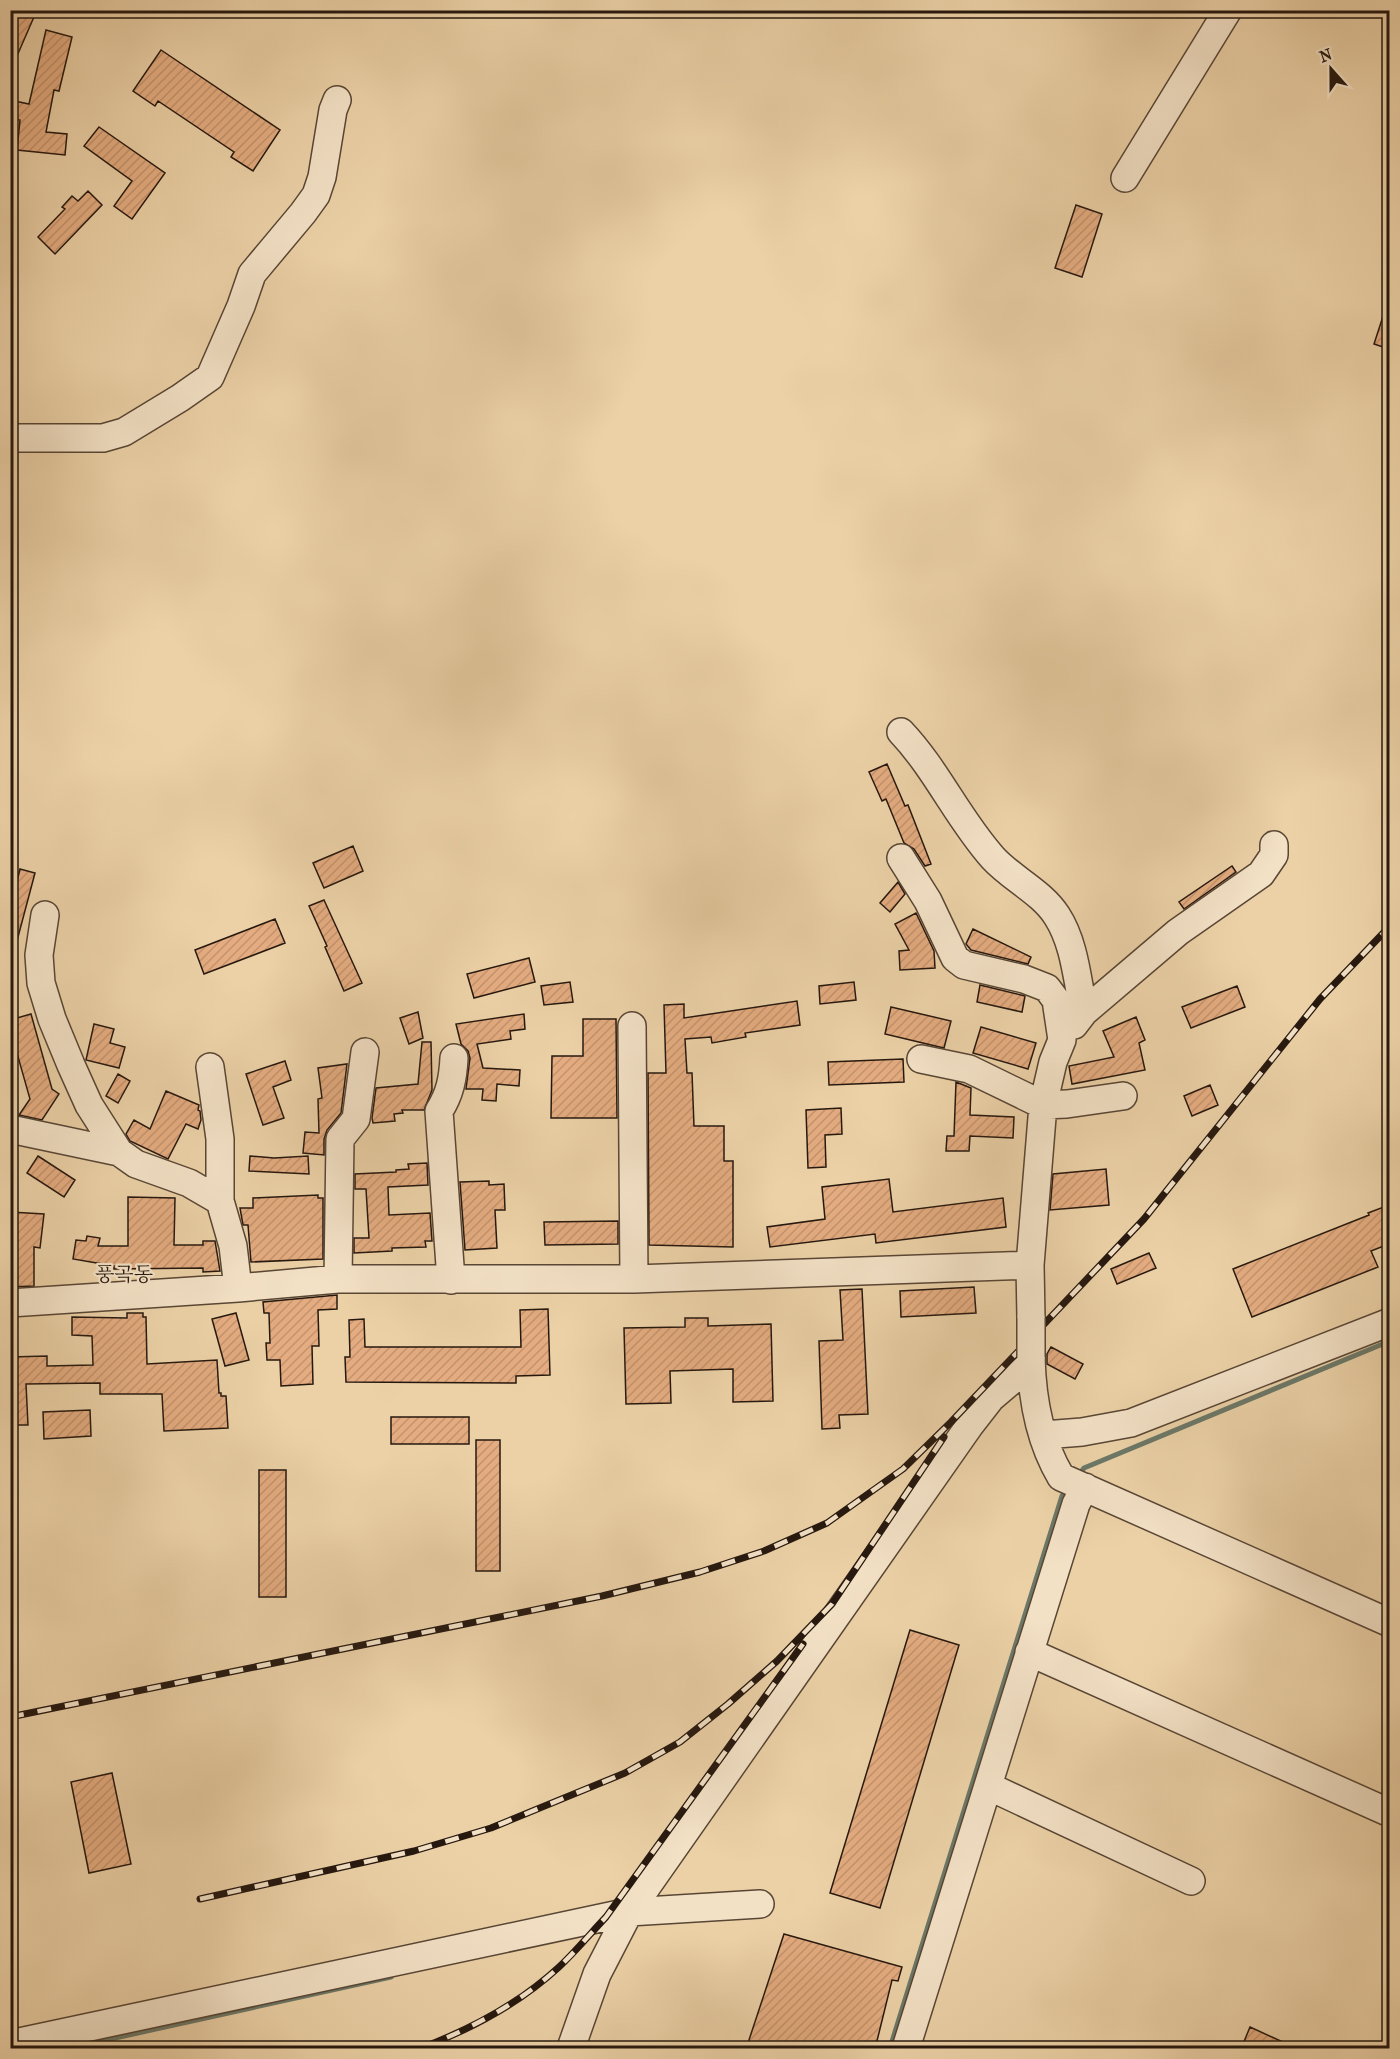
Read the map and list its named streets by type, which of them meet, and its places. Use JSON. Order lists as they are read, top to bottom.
{
  "districts": ["풍곡동"],
  "north": "top"
}
